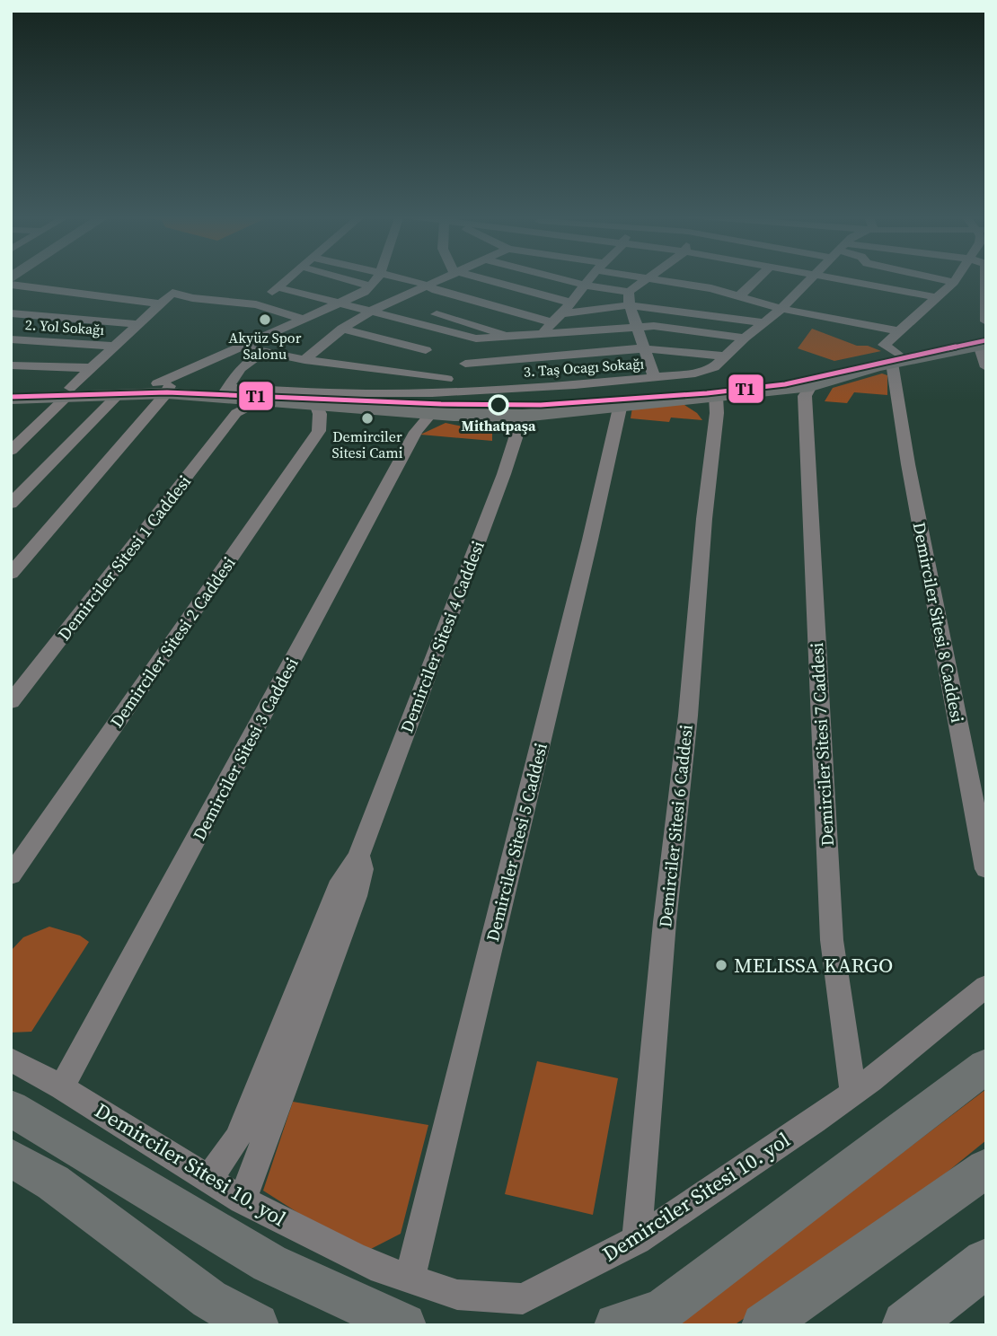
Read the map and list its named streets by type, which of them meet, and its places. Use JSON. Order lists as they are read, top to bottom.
{
  "streets": {
    "street": [
      "2. Yol Sokağı",
      "3. Taş Ocagı Sokağı",
      "Demirciler Sitesi 1 Caddesi",
      "Demirciler Sitesi 8 Caddesi",
      "Demirciler Sitesi 4 Caddesi",
      "Demirciler Sitesi 2 Caddesi",
      "Demirciler Sitesi 7 Caddesi",
      "Demirciler Sitesi 3 Caddesi",
      "Demirciler Sitesi 6 Caddesi",
      "Demirciler Sitesi 5 Caddesi",
      "Demirciler Sitesi 10. yol"
    ]
  },
  "crossings": [
    ["3. Taş Ocagı Sokağı", "Demirciler Sitesi 3 Caddesi"],
    ["Demirciler Sitesi 4 Caddesi", "Demirciler Sitesi 10. yol"],
    ["Demirciler Sitesi 7 Caddesi", "Demirciler Sitesi 10. yol"],
    ["Demirciler Sitesi 3 Caddesi", "Demirciler Sitesi 10. yol"],
    ["Demirciler Sitesi 6 Caddesi", "Demirciler Sitesi 10. yol"],
    ["Demirciler Sitesi 5 Caddesi", "Demirciler Sitesi 10. yol"]
  ],
  "places": [
    "Akyüz Spor Salonu",
    "Mithatpaşa",
    "Demirciler Sitesi Cami",
    "MELISSA KARGO"
  ],
  "lines": ["transit line T1"]
}
